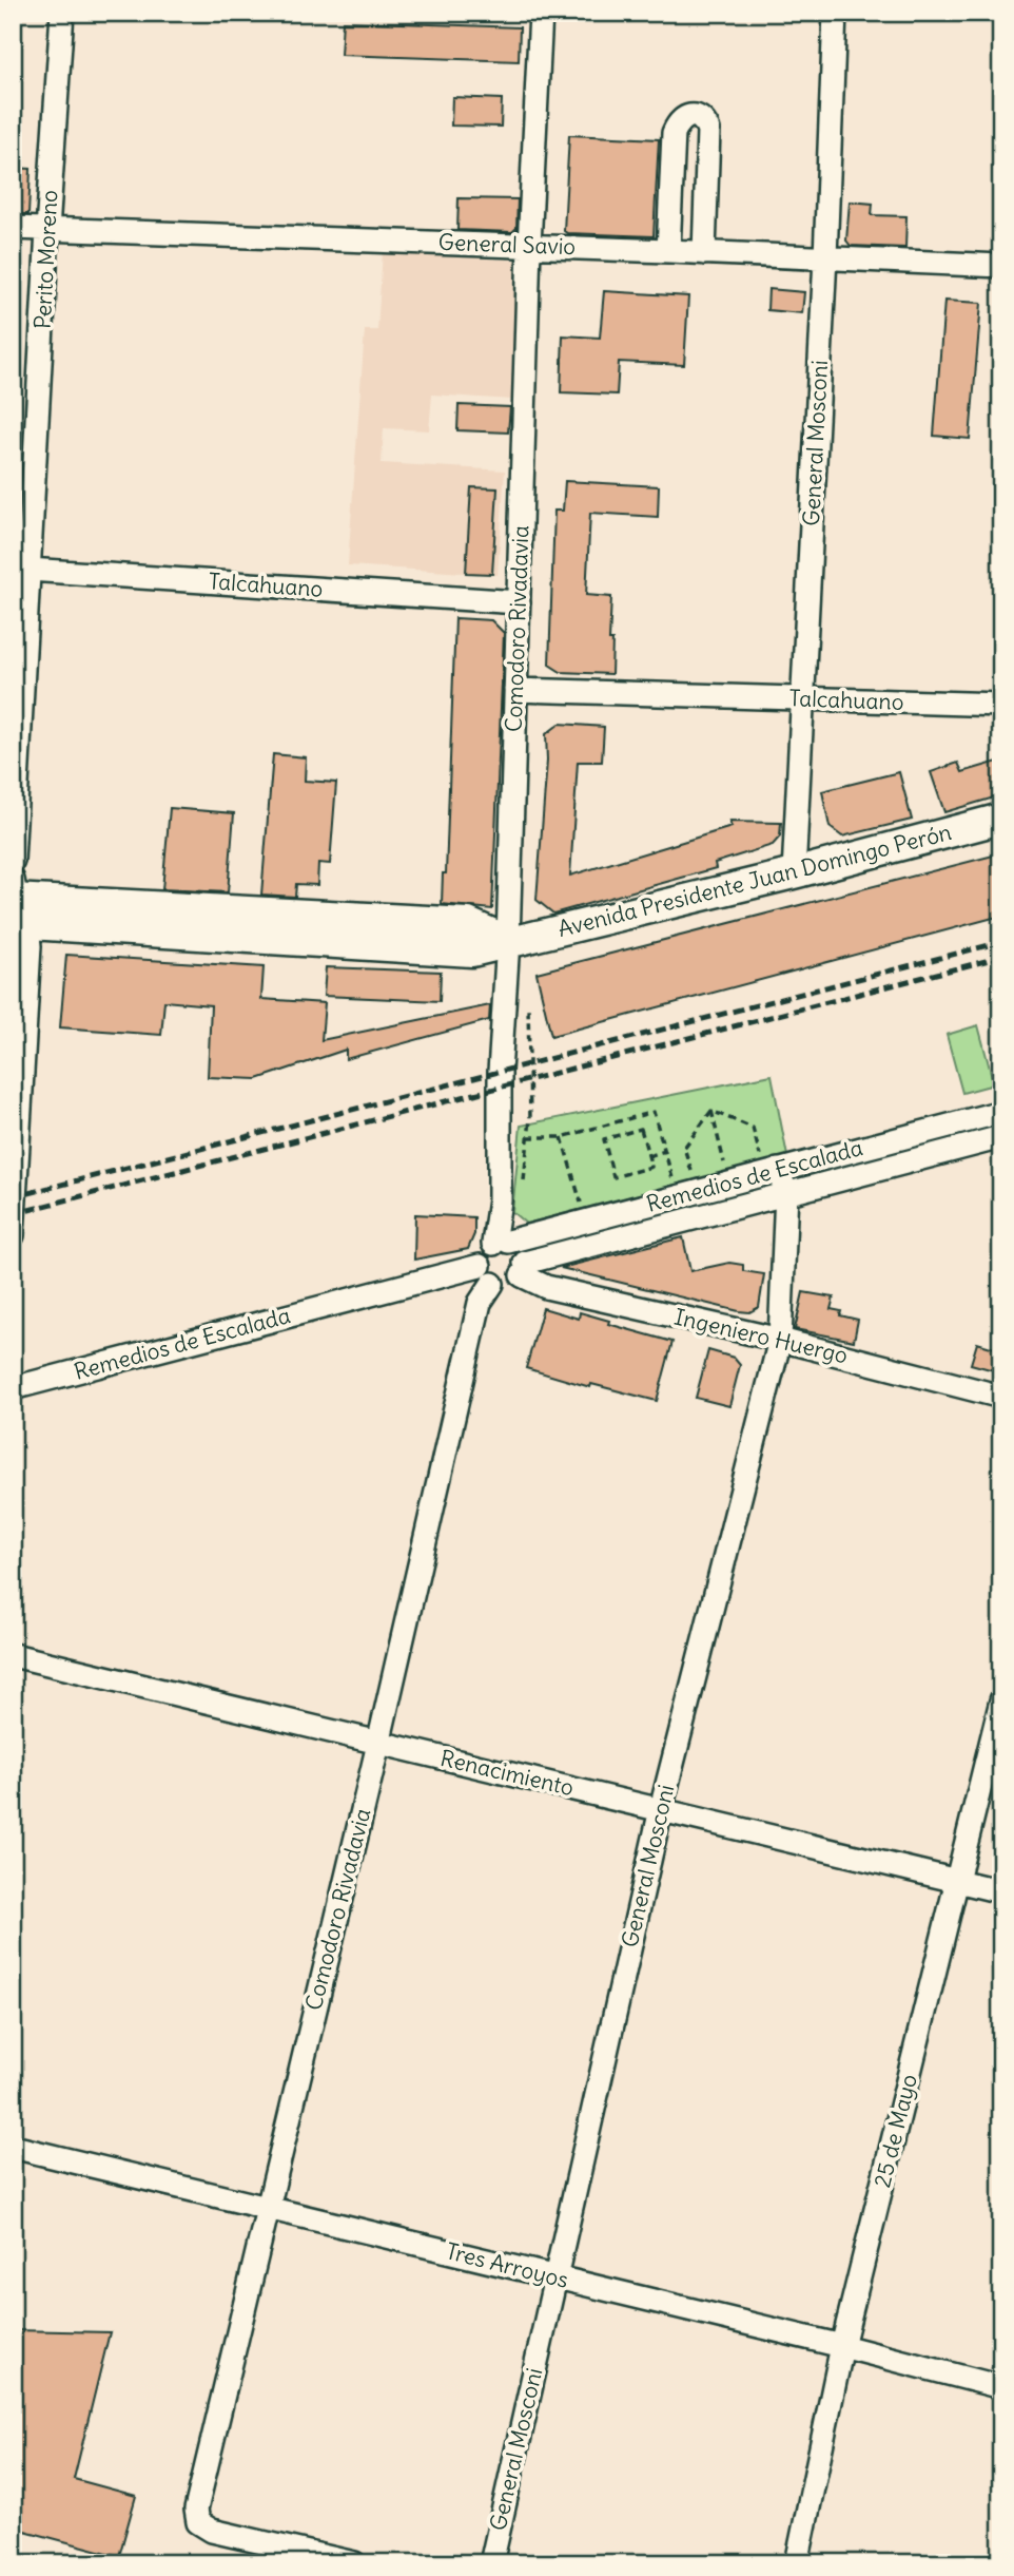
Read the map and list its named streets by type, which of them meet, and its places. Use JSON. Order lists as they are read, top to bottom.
{
  "streets": {
    "main road": ["Avenida Presidente Juan Domingo Perón"],
    "street": [
      "General Savio",
      "Perito Moreno",
      "General Mosconi",
      "Talcahuano",
      "Comodoro Rivadavia",
      "Remedios de Escalada",
      "Ingeniero Huergo",
      "Renacimiento",
      "25 de Mayo",
      "Tres Arroyos"
    ]
  },
  "crossings": [
    ["General Savio", "Perito Moreno"],
    ["General Savio", "General Mosconi"],
    ["General Savio", "Comodoro Rivadavia"],
    ["Perito Moreno", "Talcahuano"],
    ["General Mosconi", "Talcahuano"],
    ["General Mosconi", "Avenida Presidente Juan Domingo Perón"],
    ["General Mosconi", "Remedios de Escalada"],
    ["General Mosconi", "Ingeniero Huergo"],
    ["General Mosconi", "Renacimiento"],
    ["General Mosconi", "Tres Arroyos"],
    ["Talcahuano", "Comodoro Rivadavia"],
    ["Comodoro Rivadavia", "Avenida Presidente Juan Domingo Perón"],
    ["Comodoro Rivadavia", "Remedios de Escalada"],
    ["Comodoro Rivadavia", "Ingeniero Huergo"],
    ["Comodoro Rivadavia", "Renacimiento"],
    ["Comodoro Rivadavia", "Tres Arroyos"],
    ["Remedios de Escalada", "Ingeniero Huergo"],
    ["Renacimiento", "25 de Mayo"],
    ["25 de Mayo", "Tres Arroyos"]
  ]
}
